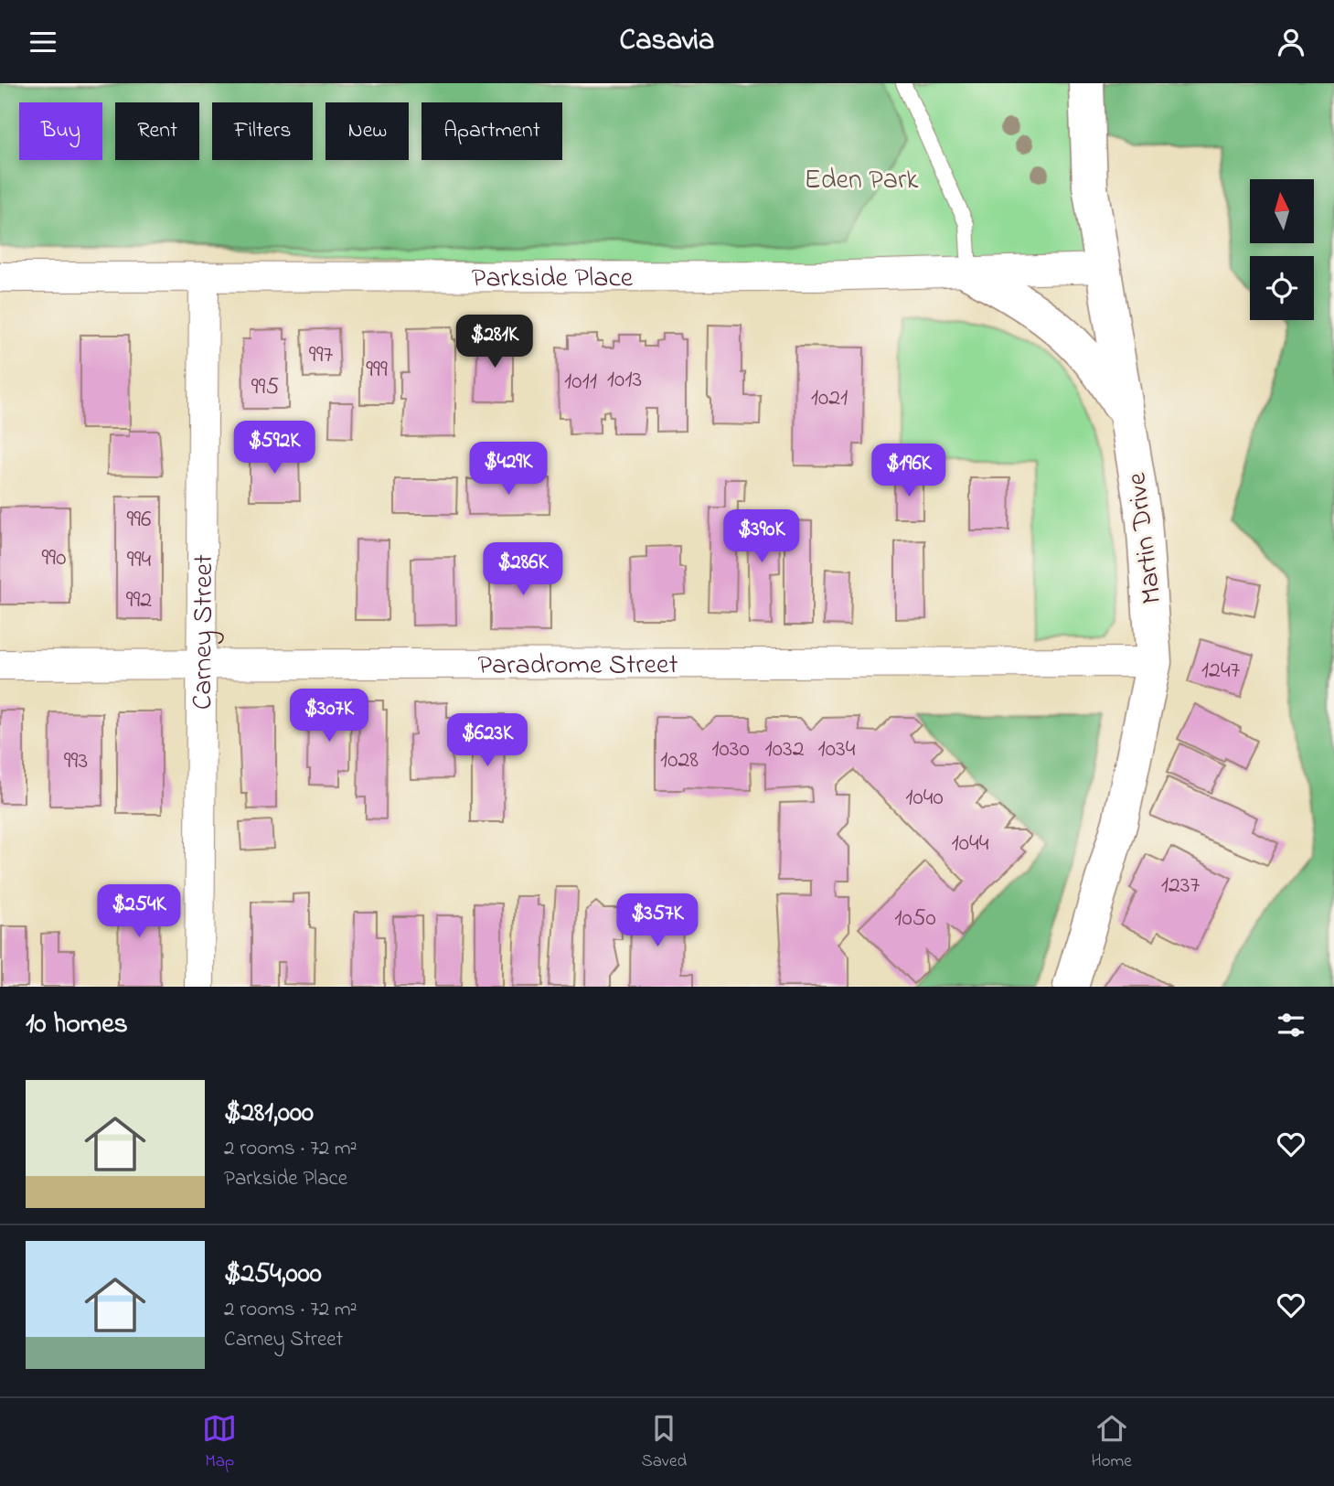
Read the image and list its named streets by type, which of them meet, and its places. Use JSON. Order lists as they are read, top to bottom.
{
  "streets": {
    "street": [
      "Parkside Place",
      "Martin Drive",
      "Carney Street",
      "Paradrome Street"
    ]
  },
  "crossings": [
    ["Parkside Place", "Martin Drive"],
    ["Parkside Place", "Carney Street"],
    ["Martin Drive", "Paradrome Street"],
    ["Carney Street", "Paradrome Street"]
  ],
  "parks": ["Eden Park"],
  "house_numbers": [
    "997",
    "999",
    "1013",
    "1011",
    "995",
    "1021",
    "996",
    "990",
    "994",
    "992",
    "1247",
    "1030",
    "1032",
    "1034",
    "1028",
    "993",
    "1040",
    "1044",
    "1237",
    "1050"
  ],
  "north": "top",
  "page": {
    "header": "Casavia",
    "chip": [
      "Buy",
      "Rent",
      "Filters",
      "New",
      "Apartment"
    ],
    "price": [
      "$281K",
      "$592K",
      "$429K",
      "$196K",
      "$390K",
      "$286K",
      "$307K",
      "$623K",
      "$254K",
      "$357K"
    ],
    "heading": "10 homes",
    "list": [
      {
        "name": "$281,000",
        "note": "2 rooms · 72 m² · Parkside Place"
      },
      {
        "name": "$254,000",
        "note": "2 rooms · 72 m² · Carney Street"
      }
    ],
    "tabs": ["Map", "Saved", "Home"]
  }
}
